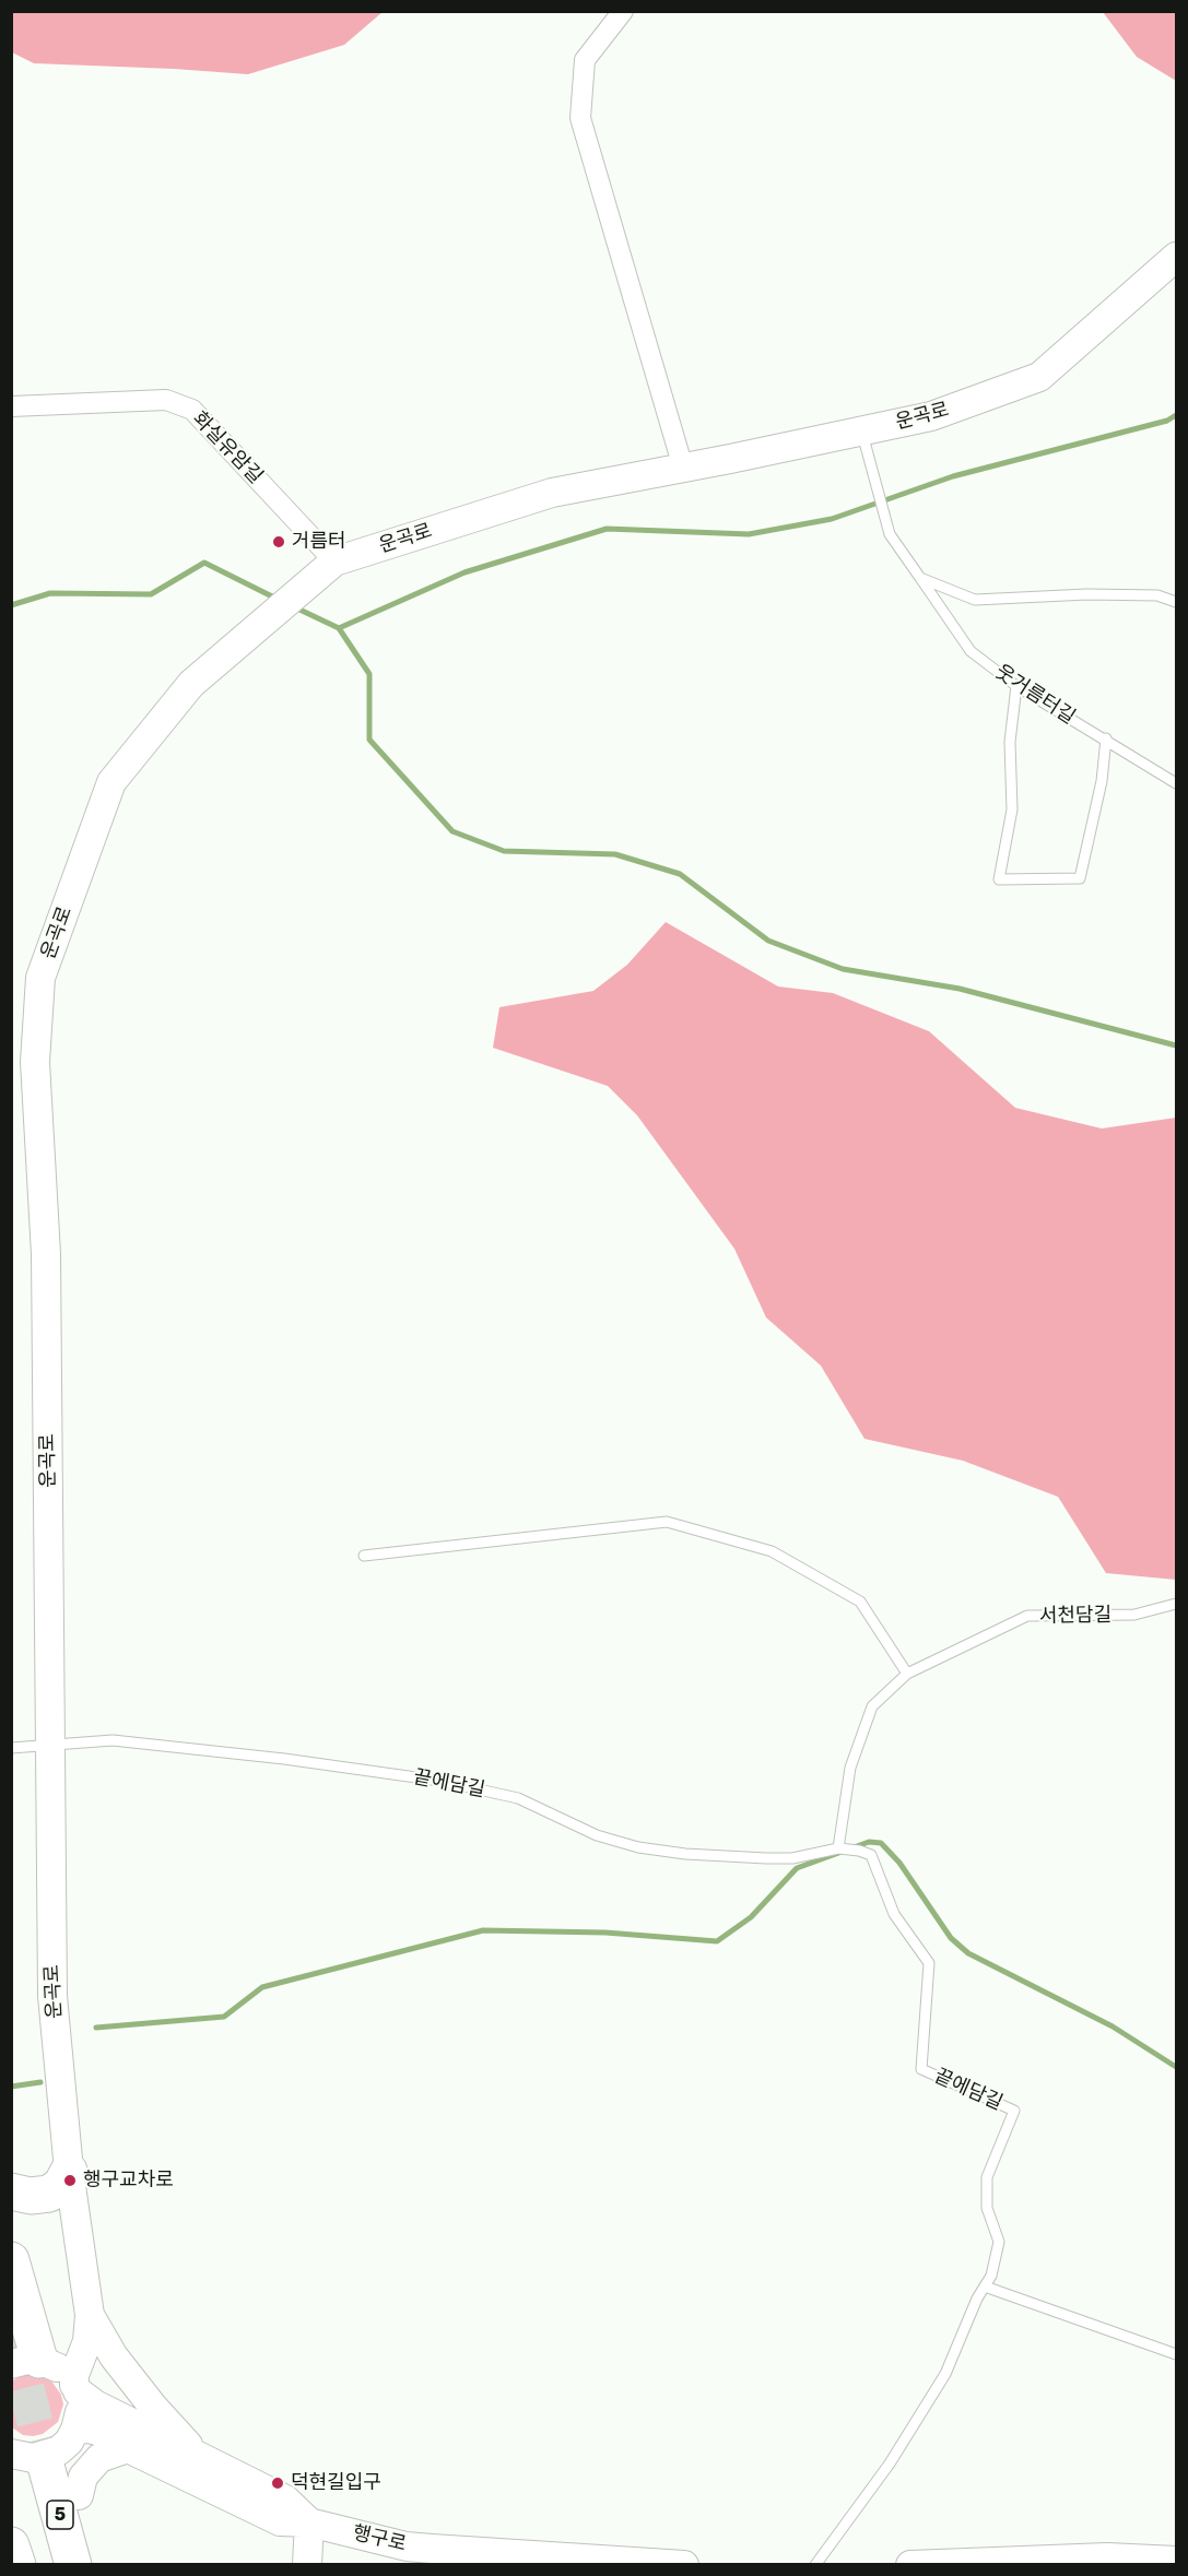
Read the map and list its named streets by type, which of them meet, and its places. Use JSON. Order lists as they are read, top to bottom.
{
  "streets": {
    "highway": ["5"],
    "street": ["운곡로", "화실유암길", "행구로"],
    "lane": ["웃거름터길", "서천담길", "끝에담길"]
  },
  "crossings": [
    ["운곡로", "화실유암길"],
    ["운곡로", "웃거름터길"],
    ["운곡로", "끝에담길"],
    ["5", "행구로"]
  ],
  "places": ["거름터", "행구교차로", "덕현길입구"]
}
